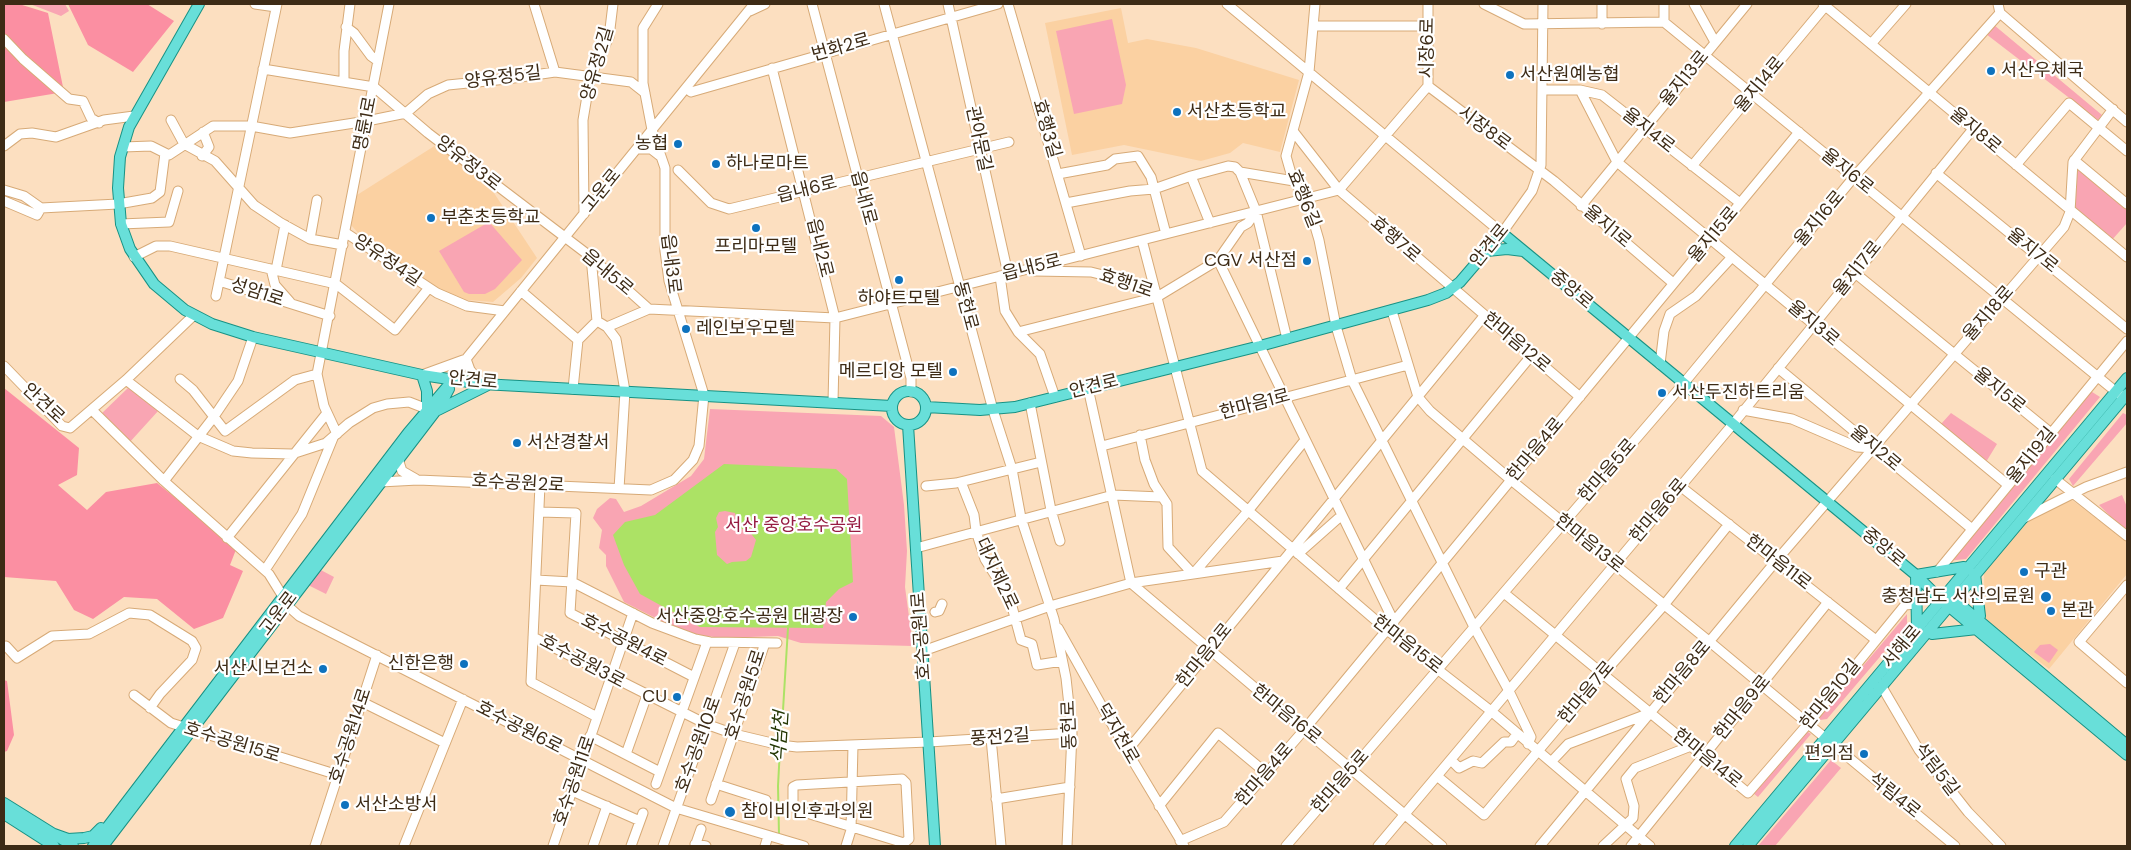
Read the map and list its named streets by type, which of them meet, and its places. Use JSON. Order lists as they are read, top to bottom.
{
  "streets": {
    "main road": [
      "고운로",
      "안견로",
      "중앙로",
      "호수공원1로",
      "서해로"
    ],
    "street": [
      "번화2로",
      "시장6로",
      "양유정2길",
      "양유정5길",
      "율지13로",
      "율지14로",
      "명륜1로",
      "효행3길",
      "시장8로",
      "율지4로",
      "율지8로",
      "관아문길",
      "양유정3로",
      "율지6로",
      "읍내6로",
      "읍내1로",
      "효행6길",
      "율지16로",
      "율지1로",
      "율지15로",
      "효행7로",
      "읍내2로",
      "율지7로",
      "양유정4길",
      "읍내3로",
      "읍내5로",
      "율지17로",
      "효행1로",
      "성암1로",
      "동헌로",
      "율지18로",
      "율지3로",
      "한마음12로",
      "율지5로",
      "한마음1로",
      "율지2로",
      "한마음4로",
      "율지19길",
      "한마음5로",
      "호수공원2로",
      "한마음6로",
      "한마음13로",
      "한마음11로",
      "대지제2로",
      "호수공원4로",
      "한마음15로",
      "한마음2로",
      "호수공원3로",
      "한마음8로",
      "한마음7로",
      "호수공원5로",
      "한마음10길",
      "한마음9로",
      "한마음16로",
      "호수공원6로",
      "덕지천로",
      "호수공원14로",
      "풍전2길",
      "호수공원15로",
      "호수공원10로",
      "한마음14로",
      "석림5길",
      "호수공원11로",
      "석림4로"
    ]
  },
  "crossings": [
    ["번화2로", "관아문길"],
    ["번화2로", "고운로"],
    ["번화2로", "읍내1로"],
    ["번화2로", "읍내2로"],
    ["번화2로", "동헌로"],
    ["시장6로", "시장8로"],
    ["시장6로", "중앙로"],
    ["양유정2길", "양유정5길"],
    ["양유정2길", "고운로"],
    ["양유정5길", "양유정3로"],
    ["양유정5길", "읍내3로"],
    ["율지13로", "율지4로"],
    ["율지13로", "율지6로"],
    ["율지13로", "율지1로"],
    ["율지13로", "율지3로"],
    ["율지14로", "율지4로"],
    ["율지14로", "율지8로"],
    ["율지14로", "율지6로"],
    ["명륜1로", "양유정3로"],
    ["명륜1로", "안견로"],
    ["명륜1로", "양유정4길"],
    ["명륜1로", "성암1로"],
    ["효행3길", "읍내5로"],
    ["시장8로", "율지1로"],
    ["시장8로", "안견로"],
    ["율지4로", "율지15로"],
    ["율지4로", "안견로"],
    ["율지8로", "율지16로"],
    ["율지8로", "율지17로"],
    ["율지8로", "율지18로"],
    ["관아문길", "읍내6로"],
    ["관아문길", "안견로"],
    ["관아문길", "읍내5로"],
    ["양유정3로", "고운로"],
    ["양유정3로", "읍내5로"],
    ["율지6로", "율지16로"],
    ["율지6로", "율지15로"],
    ["율지6로", "율지17로"],
    ["율지6로", "율지18로"],
    ["율지6로", "율지19길"],
    ["율지6로", "서해로"],
    ["읍내6로", "읍내1로"],
    ["읍내6로", "읍내2로"],
    ["읍내6로", "동헌로"],
    ["고운로", "안견로"],
    ["고운로", "양유정4길"],
    ["고운로", "읍내3로"],
    ["고운로", "읍내5로"],
    ["고운로", "호수공원2로"],
    ["고운로", "호수공원6로"],
    ["고운로", "호수공원15로"],
    ["읍내1로", "안견로"],
    ["읍내1로", "읍내5로"],
    ["읍내1로", "호수공원1로"],
    ["효행6길", "효행7로"],
    ["효행6길", "안견로"],
    ["효행6길", "읍내5로"],
    ["효행6길", "중앙로"],
    ["율지16로", "중앙로"],
    ["율지16로", "율지3로"],
    ["율지16로", "한마음5로"],
    ["율지1로", "율지15로"],
    ["율지1로", "안견로"],
    ["율지15로", "중앙로"],
    ["율지15로", "율지3로"],
    ["율지15로", "한마음4로"],
    ["효행7로", "안견로"],
    ["효행7로", "읍내5로"],
    ["효행7로", "한마음12로"],
    ["안견로", "읍내2로"],
    ["안견로", "읍내3로"],
    ["안견로", "중앙로"],
    ["안견로", "동헌로"],
    ["안견로", "한마음12로"],
    ["안견로", "호수공원2로"],
    ["안견로", "한마음13로"],
    ["안견로", "호수공원1로"],
    ["안견로", "한마음15로"],
    ["읍내2로", "읍내5로"],
    ["율지7로", "율지17로"],
    ["율지7로", "율지18로"],
    ["읍내3로", "읍내5로"],
    ["읍내3로", "호수공원2로"],
    ["읍내5로", "효행1로"],
    ["읍내5로", "동헌로"],
    ["읍내5로", "한마음15로"],
    ["율지17로", "중앙로"],
    ["율지17로", "율지3로"],
    ["율지17로", "율지5로"],
    ["율지17로", "율지2로"],
    ["율지17로", "한마음6로"],
    ["효행1로", "한마음15로"],
    ["중앙로", "율지18로"],
    ["중앙로", "한마음4로"],
    ["중앙로", "한마음5로"],
    ["중앙로", "한마음6로"],
    ["중앙로", "서해로"],
    ["중앙로", "한마음8로"],
    ["동헌로", "대지제2로"],
    ["동헌로", "덕지천로"],
    ["동헌로", "풍전2길"],
    ["율지18로", "율지3로"],
    ["율지18로", "율지5로"],
    ["율지18로", "율지2로"],
    ["율지18로", "한마음8로"],
    ["율지3로", "율지19길"],
    ["한마음12로", "한마음4로"],
    ["한마음12로", "한마음2로"],
    ["율지5로", "율지19길"],
    ["한마음1로", "한마음13로"],
    ["한마음1로", "한마음15로"],
    ["율지2로", "율지19길"],
    ["한마음4로", "한마음13로"],
    ["한마음4로", "한마음15로"],
    ["한마음4로", "한마음16로"],
    ["한마음4로", "덕지천로"],
    ["한마음5로", "한마음13로"],
    ["한마음5로", "한마음15로"],
    ["한마음5로", "한마음16로"],
    ["한마음5로", "한마음14로"],
    ["호수공원2로", "호수공원3로"],
    ["한마음6로", "한마음13로"],
    ["한마음6로", "한마음11로"],
    ["한마음6로", "한마음15로"],
    ["한마음6로", "한마음7로"],
    ["한마음6로", "한마음16로"],
    ["한마음6로", "한마음14로"],
    ["한마음13로", "서해로"],
    ["한마음13로", "한마음2로"],
    ["한마음13로", "한마음8로"],
    ["한마음13로", "한마음7로"],
    ["한마음13로", "한마음10길"],
    ["한마음13로", "한마음9로"],
    ["한마음13로", "석림4로"],
    ["한마음11로", "한마음8로"],
    ["한마음11로", "한마음7로"],
    ["한마음11로", "한마음10길"],
    ["한마음11로", "한마음9로"],
    ["대지제2로", "호수공원1로"],
    ["호수공원1로", "풍전2길"],
    ["호수공원4로", "호수공원3로"],
    ["호수공원4로", "호수공원5로"],
    ["호수공원4로", "호수공원11로"],
    ["한마음15로", "한마음2로"],
    ["한마음15로", "한마음8로"],
    ["한마음15로", "한마음7로"],
    ["한마음15로", "한마음9로"],
    ["서해로", "석림5길"],
    ["서해로", "석림4로"],
    ["한마음2로", "한마음16로"],
    ["한마음2로", "덕지천로"],
    ["호수공원3로", "호수공원5로"],
    ["호수공원3로", "호수공원10로"],
    ["호수공원3로", "호수공원11로"],
    ["한마음8로", "한마음14로"],
    ["한마음7로", "한마음14로"],
    ["호수공원5로", "호수공원10로"],
    ["호수공원5로", "호수공원11로"],
    ["한마음10길", "한마음14로"],
    ["한마음9로", "한마음14로"],
    ["호수공원6로", "호수공원14로"],
    ["호수공원6로", "호수공원10로"],
    ["호수공원6로", "호수공원11로"],
    ["호수공원14로", "호수공원15로"]
  ],
  "water": ["석남천"],
  "parks": ["서산 중앙호수공원"],
  "places": [
    "서산우체국",
    "서산원예농협",
    "서산초등학교",
    "농협",
    "하나로마트",
    "부춘초등학교",
    "프리마모텔",
    "CGV 서산점",
    "하야트모텔",
    "레인보우모텔",
    "메르디앙 모텔",
    "서산두진하트리움",
    "서산경찰서",
    "구관",
    "충청남도 서산의료원",
    "본관",
    "서산중앙호수공원 대광장",
    "신한은행",
    "서산시보건소",
    "CU",
    "편의점",
    "서산소방서",
    "참이비인후과의원"
  ]
}
